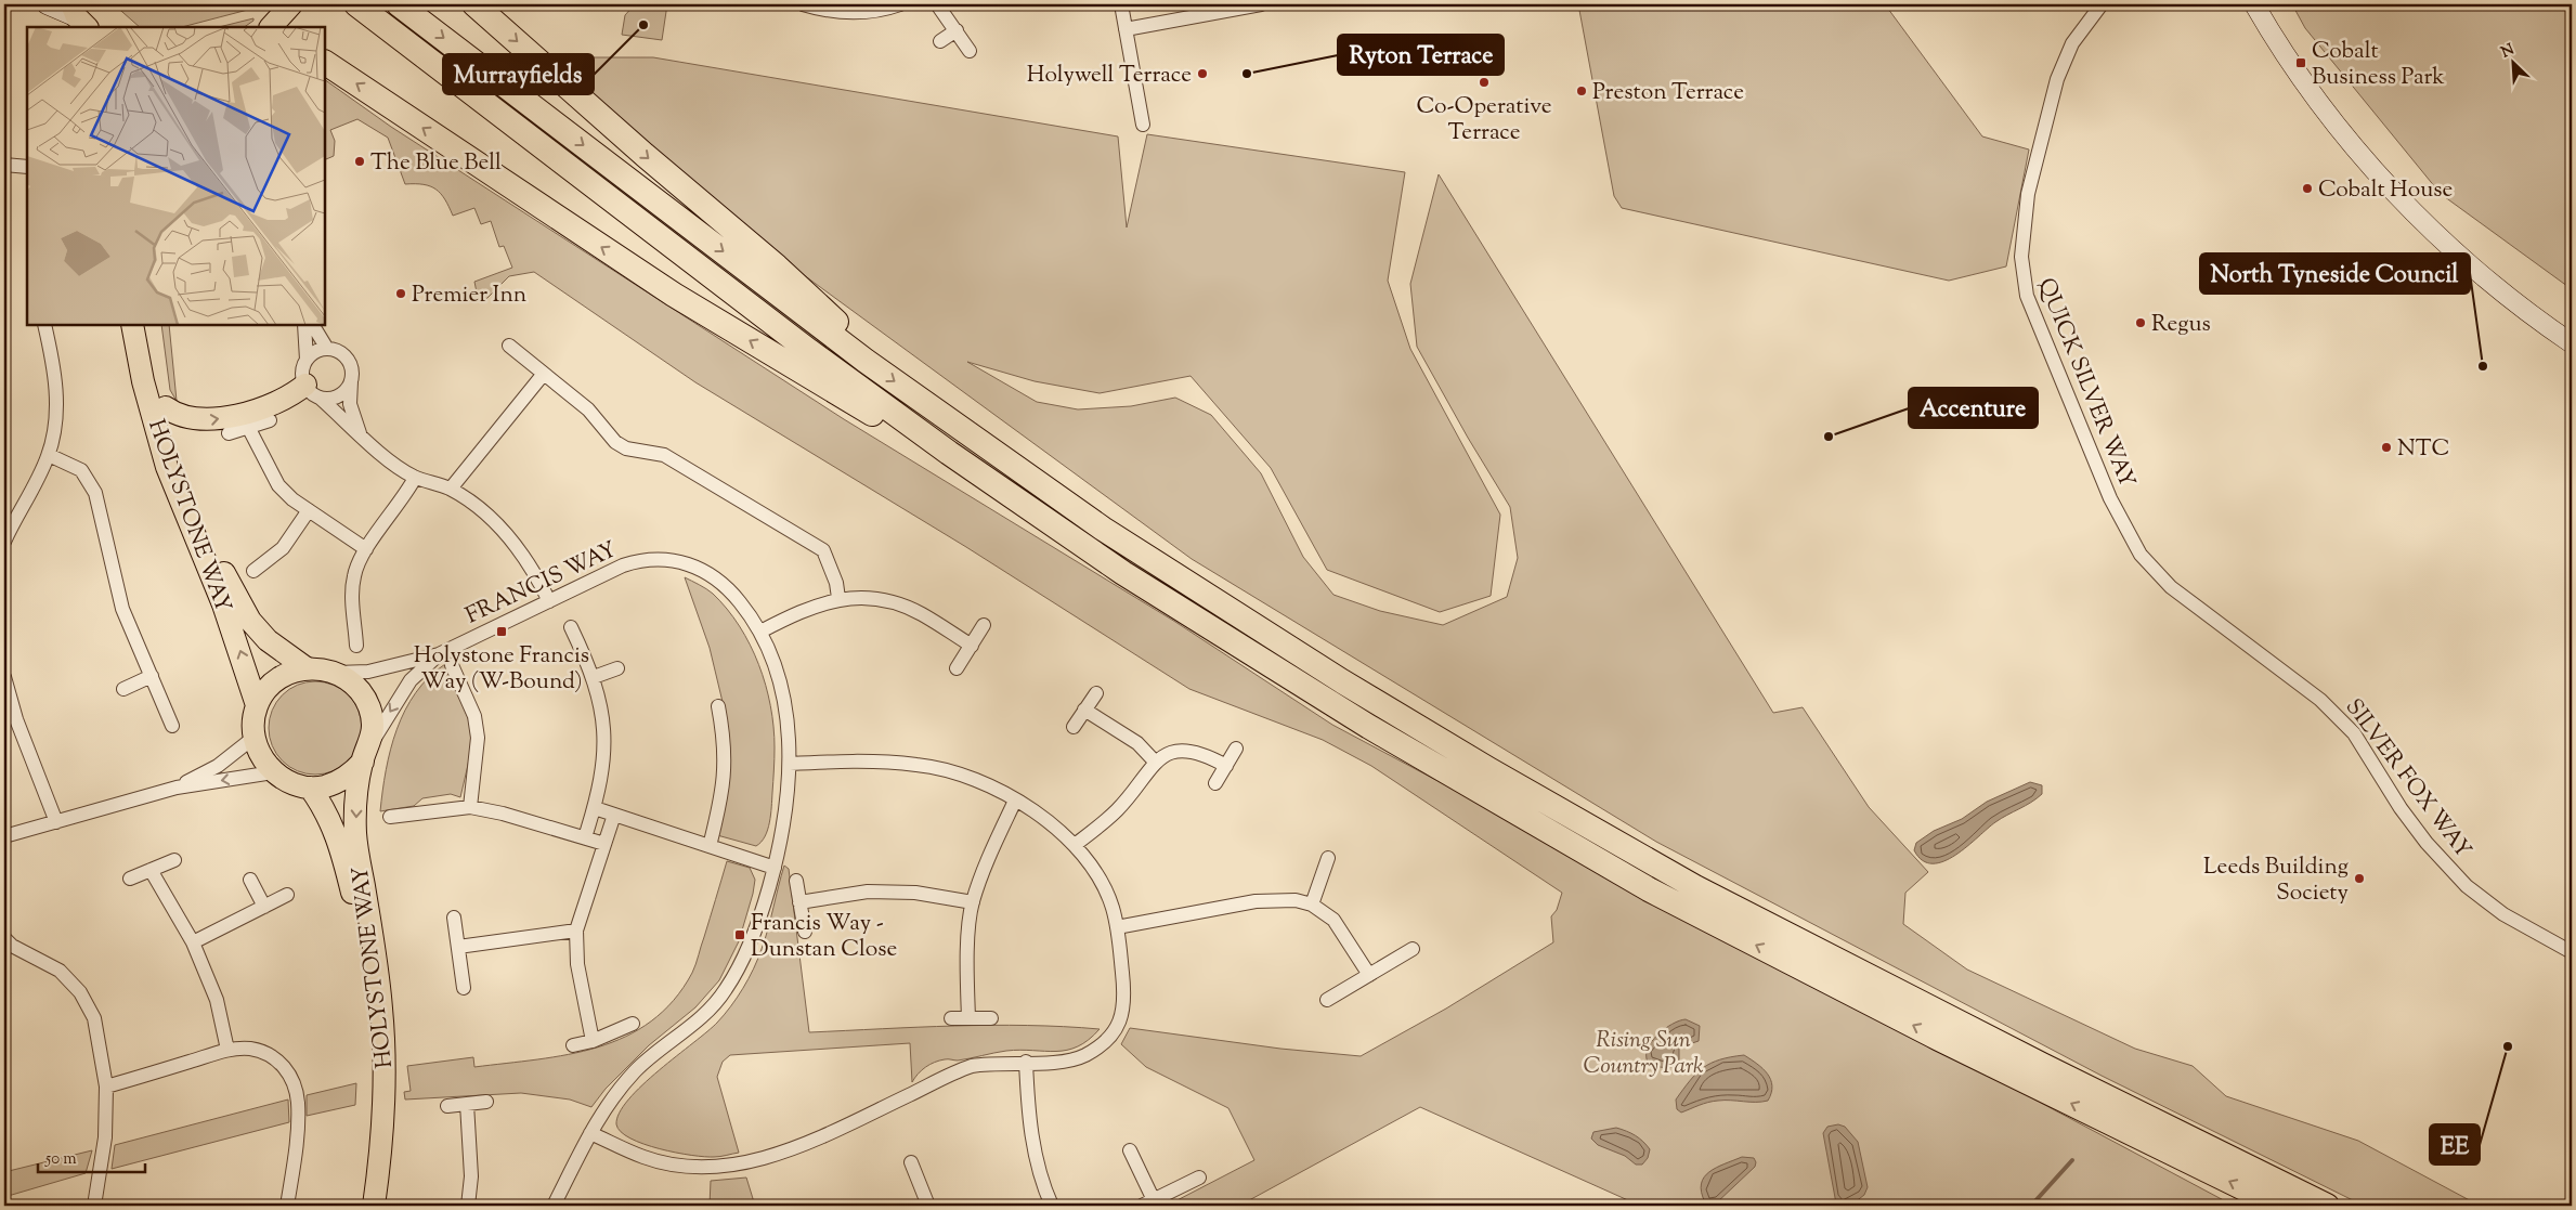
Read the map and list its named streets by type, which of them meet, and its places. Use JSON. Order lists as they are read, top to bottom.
{
  "streets": {
    "main road": ["HOLYSTONE WAY"],
    "street": ["QUICK SILVER WAY", "FRANCIS WAY", "SILVER FOX WAY"]
  },
  "crossings": [
    ["QUICK SILVER WAY", "SILVER FOX WAY"],
    ["HOLYSTONE WAY", "FRANCIS WAY"]
  ],
  "parks": ["Rising Sun Country Park"],
  "places": {
    "other": [
      "Murrayfields",
      "Holywell Terrace",
      "Ryton Terrace",
      "Co-Operative Terrace",
      "Preston Terrace",
      "The Blue Bell",
      "Cobalt House",
      "Premier Inn",
      "Regus",
      "North Tyneside Council",
      "Accenture",
      "NTC",
      "Leeds Building Society",
      "EE"
    ],
    "transit": ["Cobalt Business Park", "Holystone Francis Way (W-Bound)", "Francis Way - Dunstan Close"]
  },
  "scale_bar": "50 m",
  "north": "top left"
}
